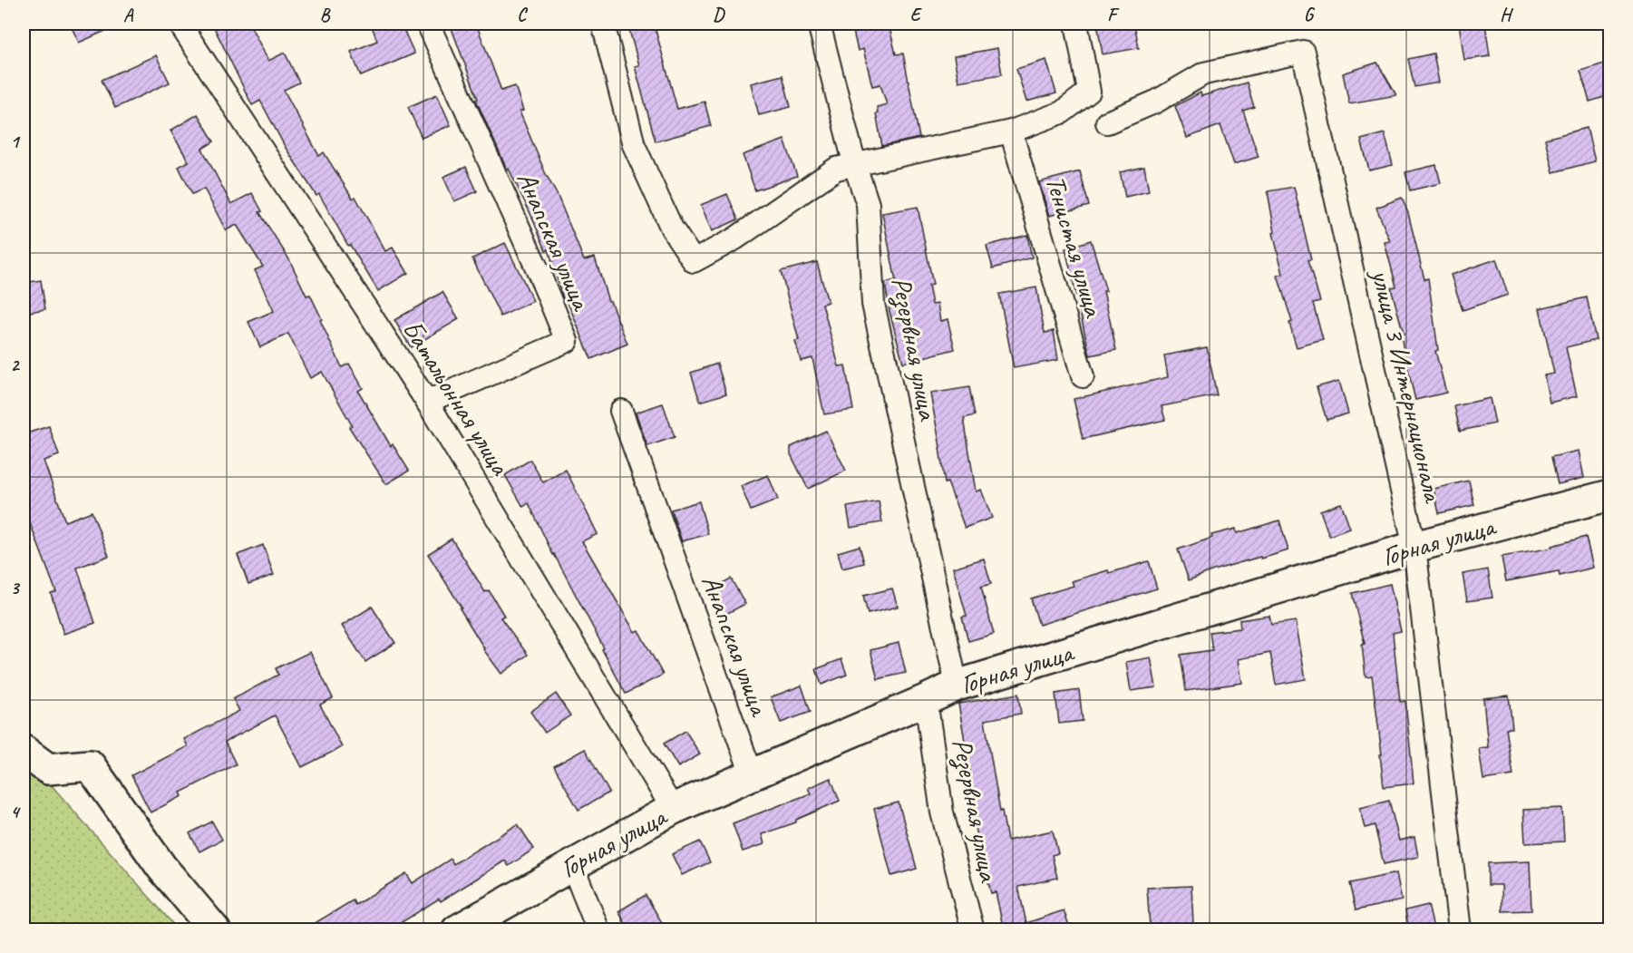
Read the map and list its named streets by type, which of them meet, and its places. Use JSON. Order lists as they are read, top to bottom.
{
  "streets": {
    "main road": ["Горная улица"],
    "street": [
      "Анапская улица",
      "Тенистая улица",
      "Резервная улица",
      "улица 3 Интернационала",
      "Батальонная улица"
    ]
  },
  "crossings": [
    ["Анапская улица", "Батальонная улица"],
    ["Анапская улица", "Горная улица"],
    ["Резервная улица", "Горная улица"],
    ["улица 3 Интернационала", "Горная улица"],
    ["Батальонная улица", "Горная улица"]
  ],
  "grid": {
    "columns": [
      "A",
      "B",
      "C",
      "D",
      "E",
      "F",
      "G",
      "H"
    ],
    "rows": [
      "1",
      "2",
      "3",
      "4"
    ]
  }
}
